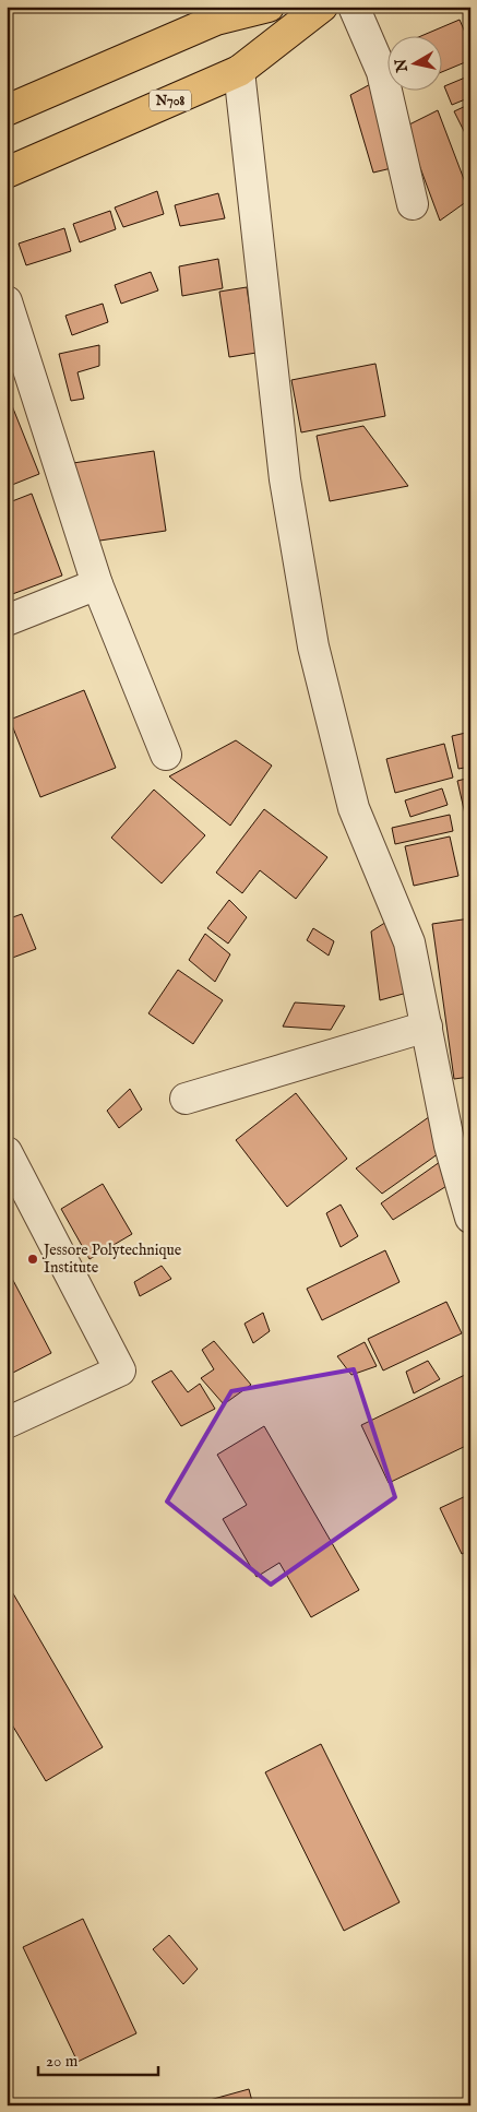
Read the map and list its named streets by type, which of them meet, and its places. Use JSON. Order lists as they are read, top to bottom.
{
  "streets": {
    "highway": ["N708"]
  },
  "places": ["Jessore Polytechnique Institute"],
  "scale_bar": "20 m",
  "north": "left"
}
